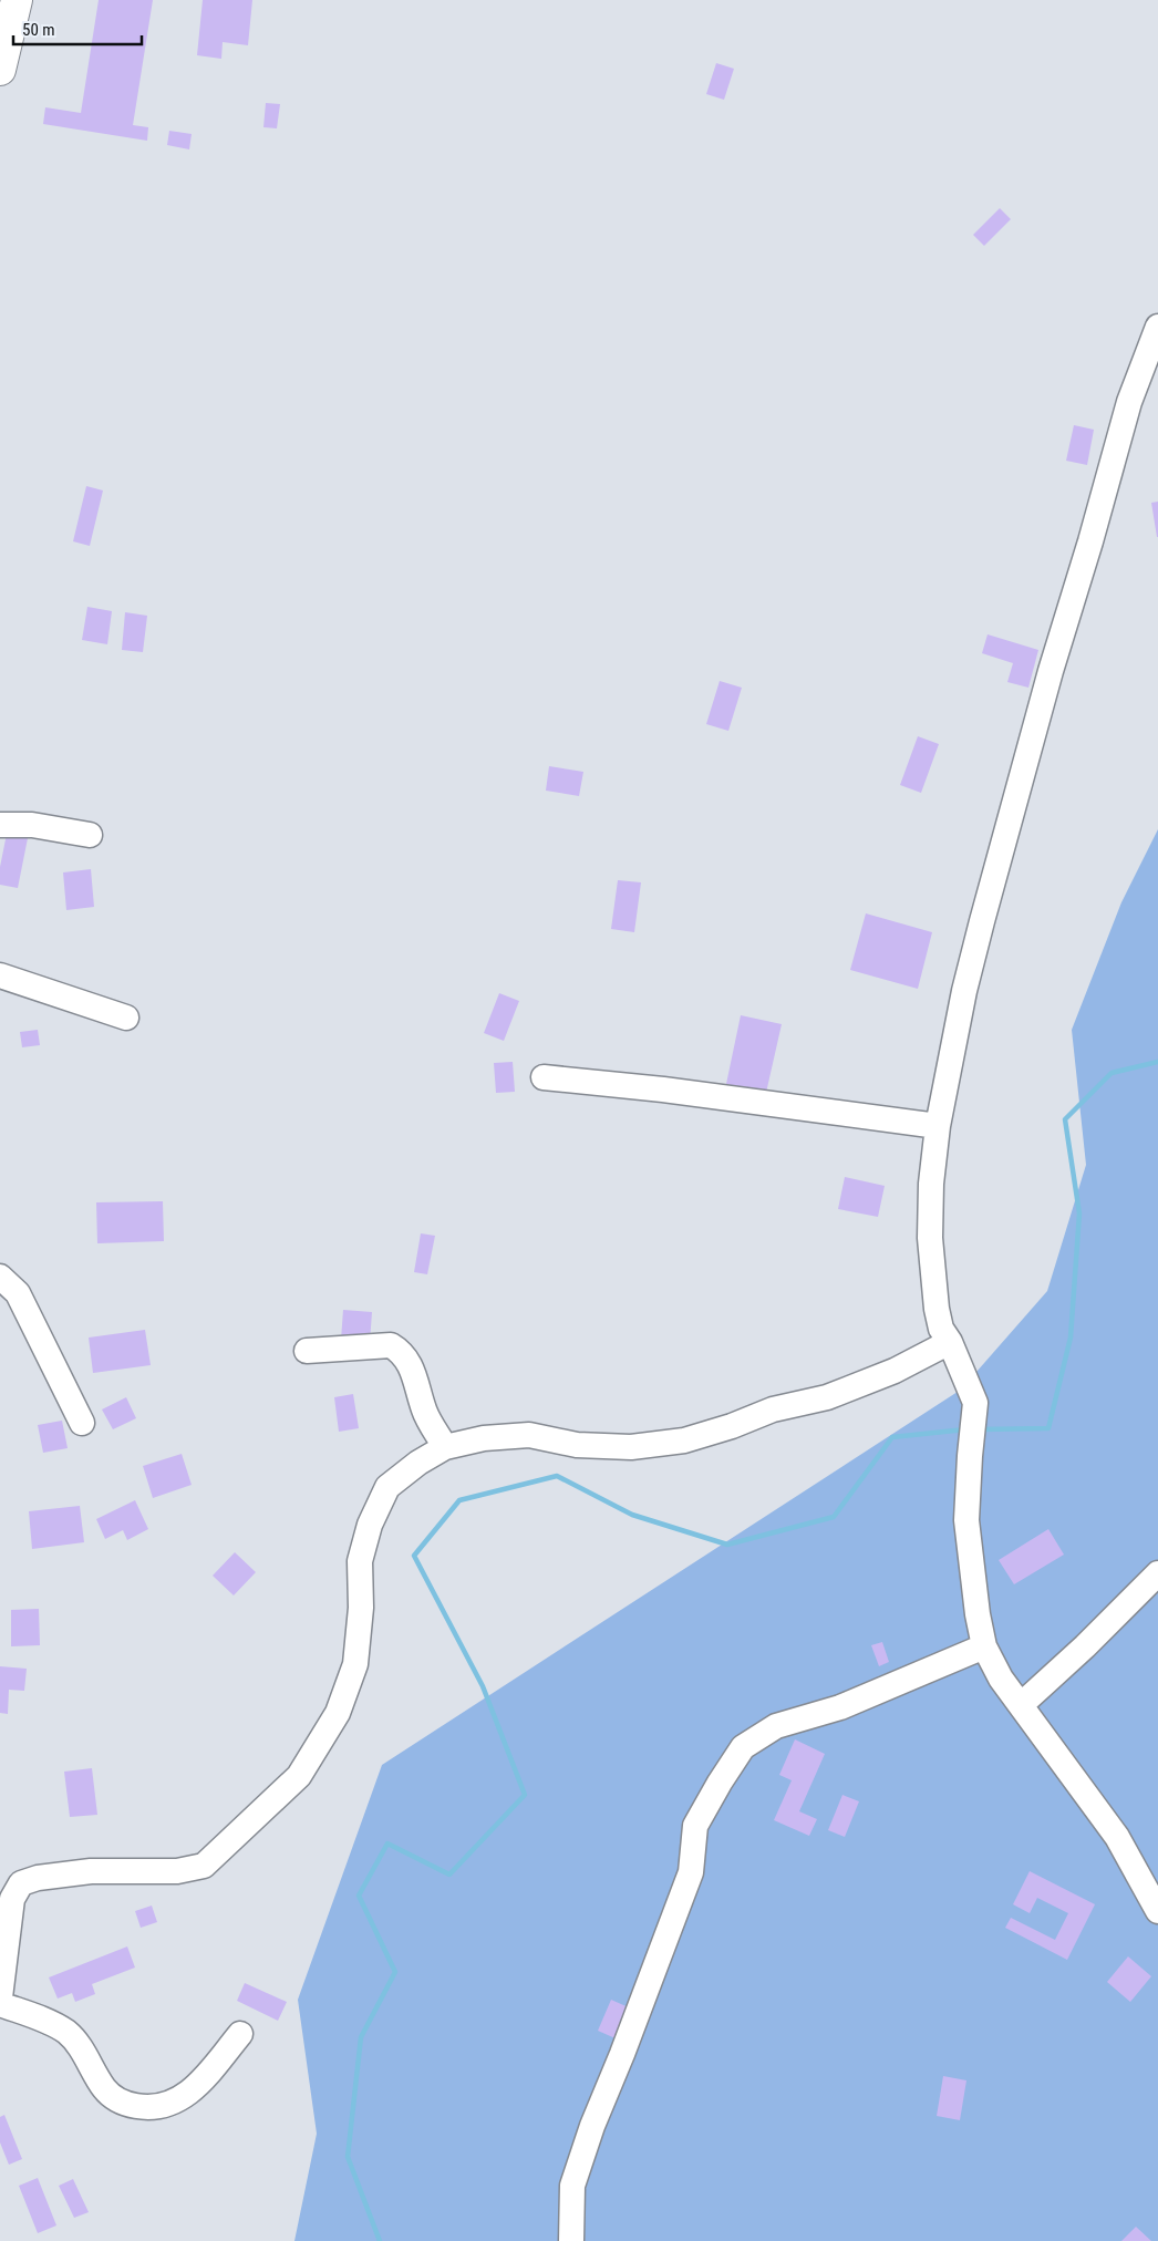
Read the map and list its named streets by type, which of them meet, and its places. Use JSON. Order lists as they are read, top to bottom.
{
  "scale_bar": "50 m"
}
